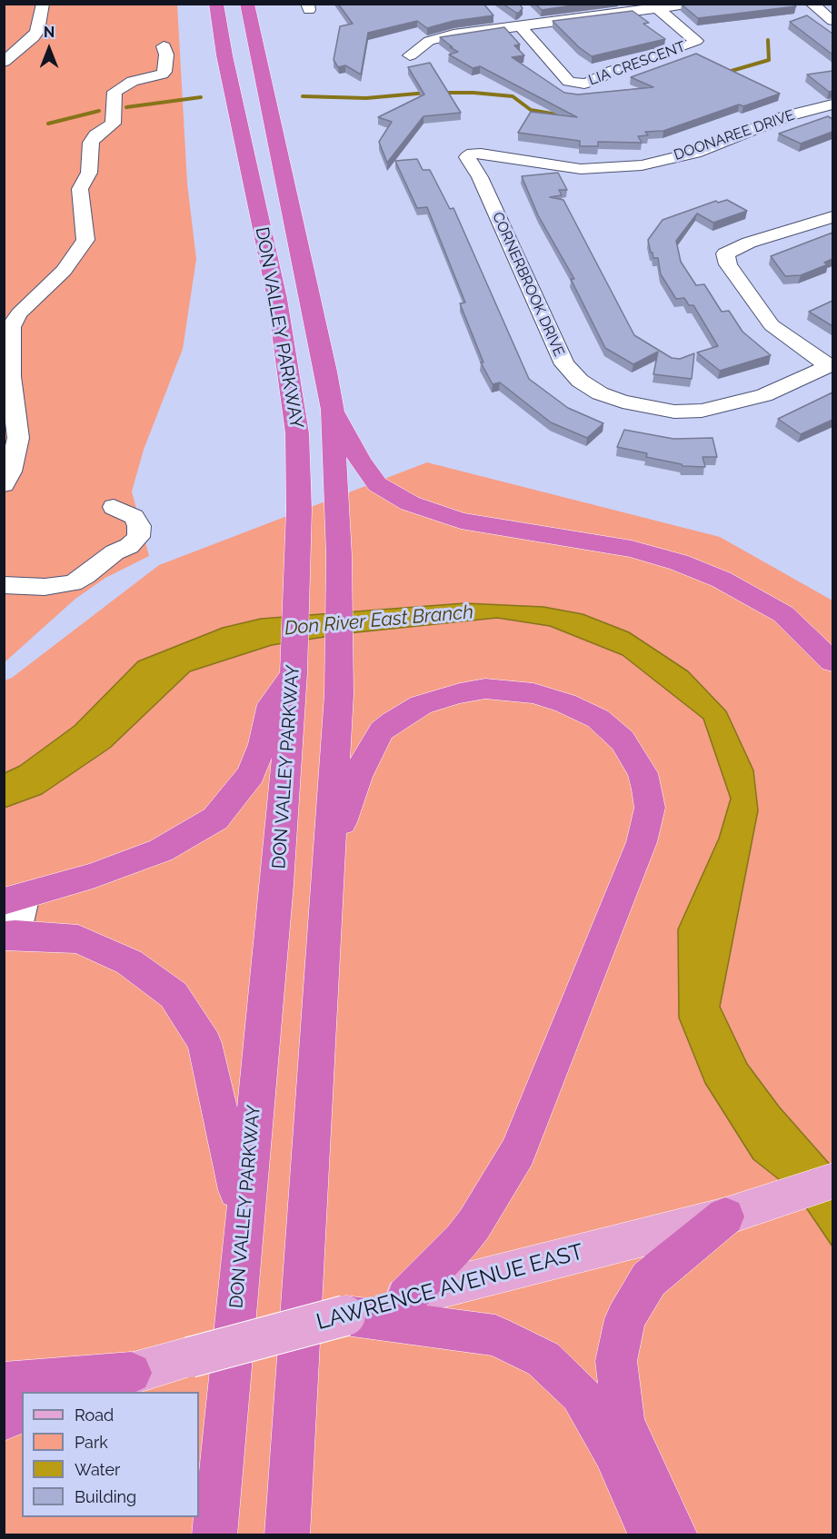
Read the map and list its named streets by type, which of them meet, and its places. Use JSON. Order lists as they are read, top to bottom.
{
  "streets": {
    "highway": ["DON VALLEY PARKWAY"],
    "main road": ["LAWRENCE AVENUE EAST"],
    "street": ["LIA CRESCENT", "DOONAREE DRIVE", "CORNERBROOK DRIVE"]
  },
  "crossings": [
    ["DOONAREE DRIVE", "CORNERBROOK DRIVE"]
  ],
  "water": ["Don River East Branch"],
  "legend": [
    "Road",
    "Park",
    "Water",
    "Building"
  ],
  "north": "top"
}
